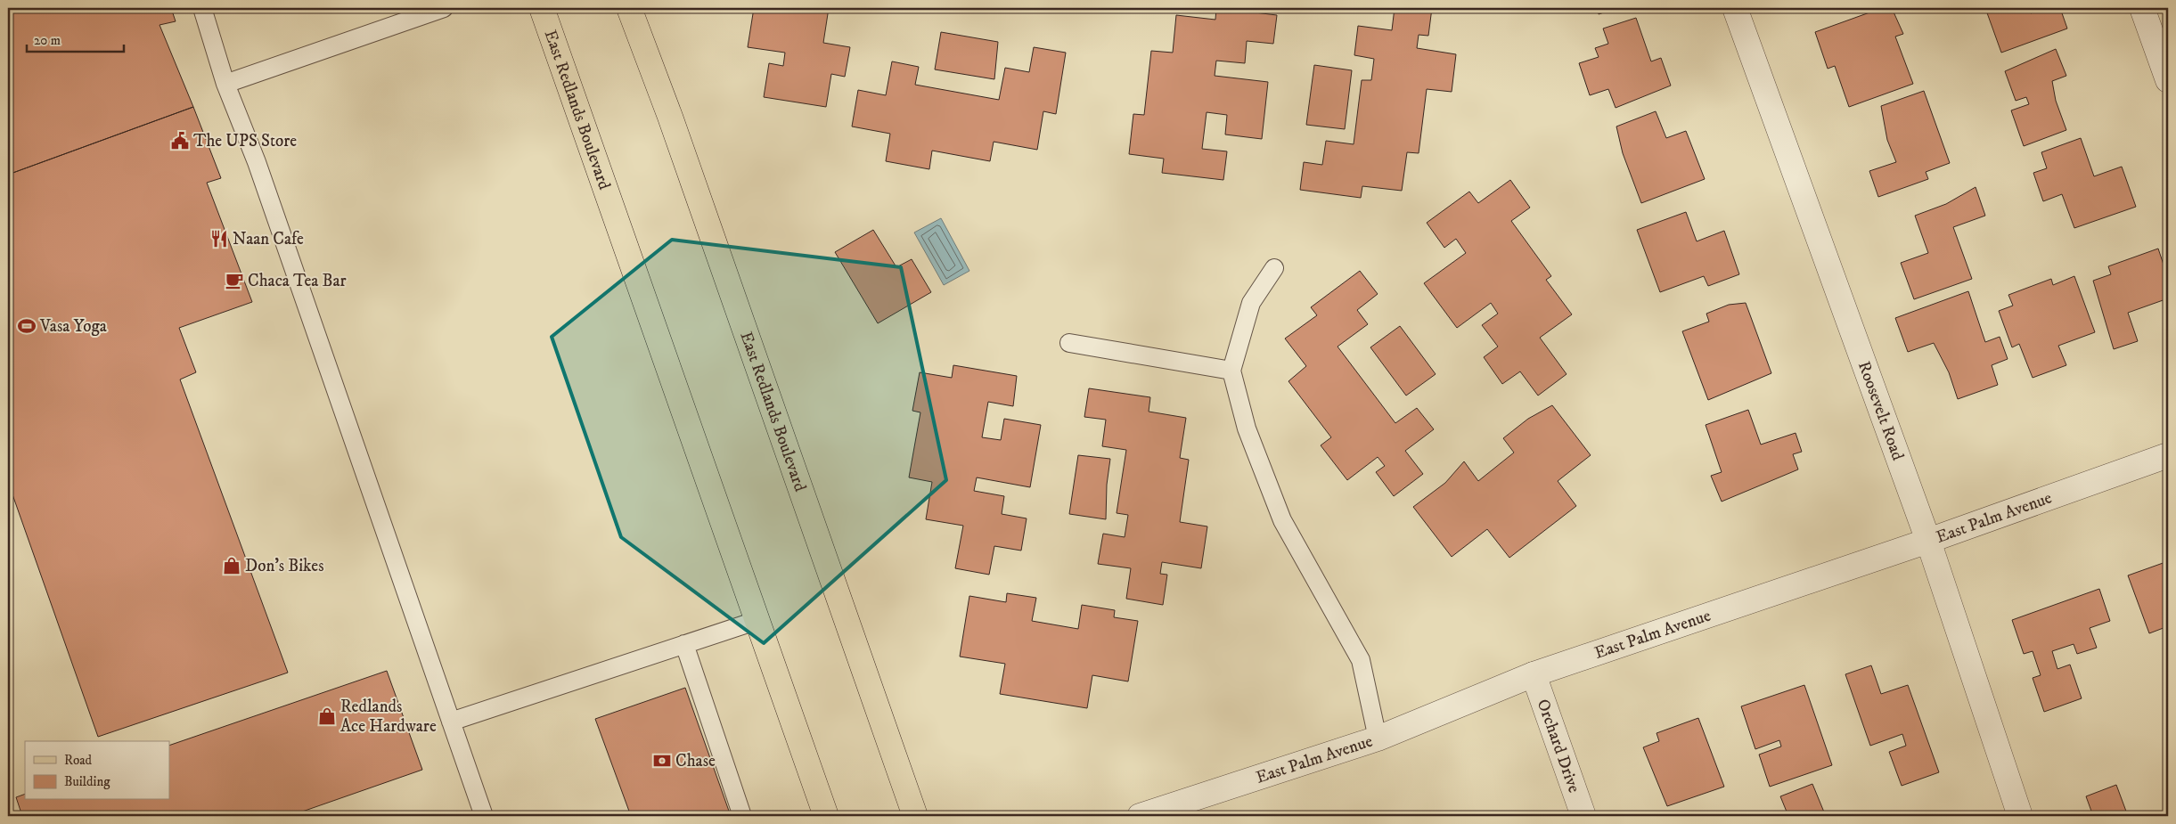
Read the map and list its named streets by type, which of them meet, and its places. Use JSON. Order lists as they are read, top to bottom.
{
  "streets": {
    "main road": ["East Redlands Boulevard"],
    "street": ["Roosevelt Road", "East Palm Avenue", "Orchard Drive"]
  },
  "crossings": [
    ["Roosevelt Road", "East Palm Avenue"],
    ["East Palm Avenue", "Orchard Drive"]
  ],
  "places": {
    "public building": ["The UPS Store"],
    "restaurant": ["Naan Cafe"],
    "cafe": ["Chaca Tea Bar"],
    "sports": ["Vasa Yoga"],
    "shop": ["Don's Bikes", "Redlands Ace Hardware"],
    "bank": ["Chase"]
  },
  "legend": ["Road", "Building"],
  "scale_bar": "20 m"
}
